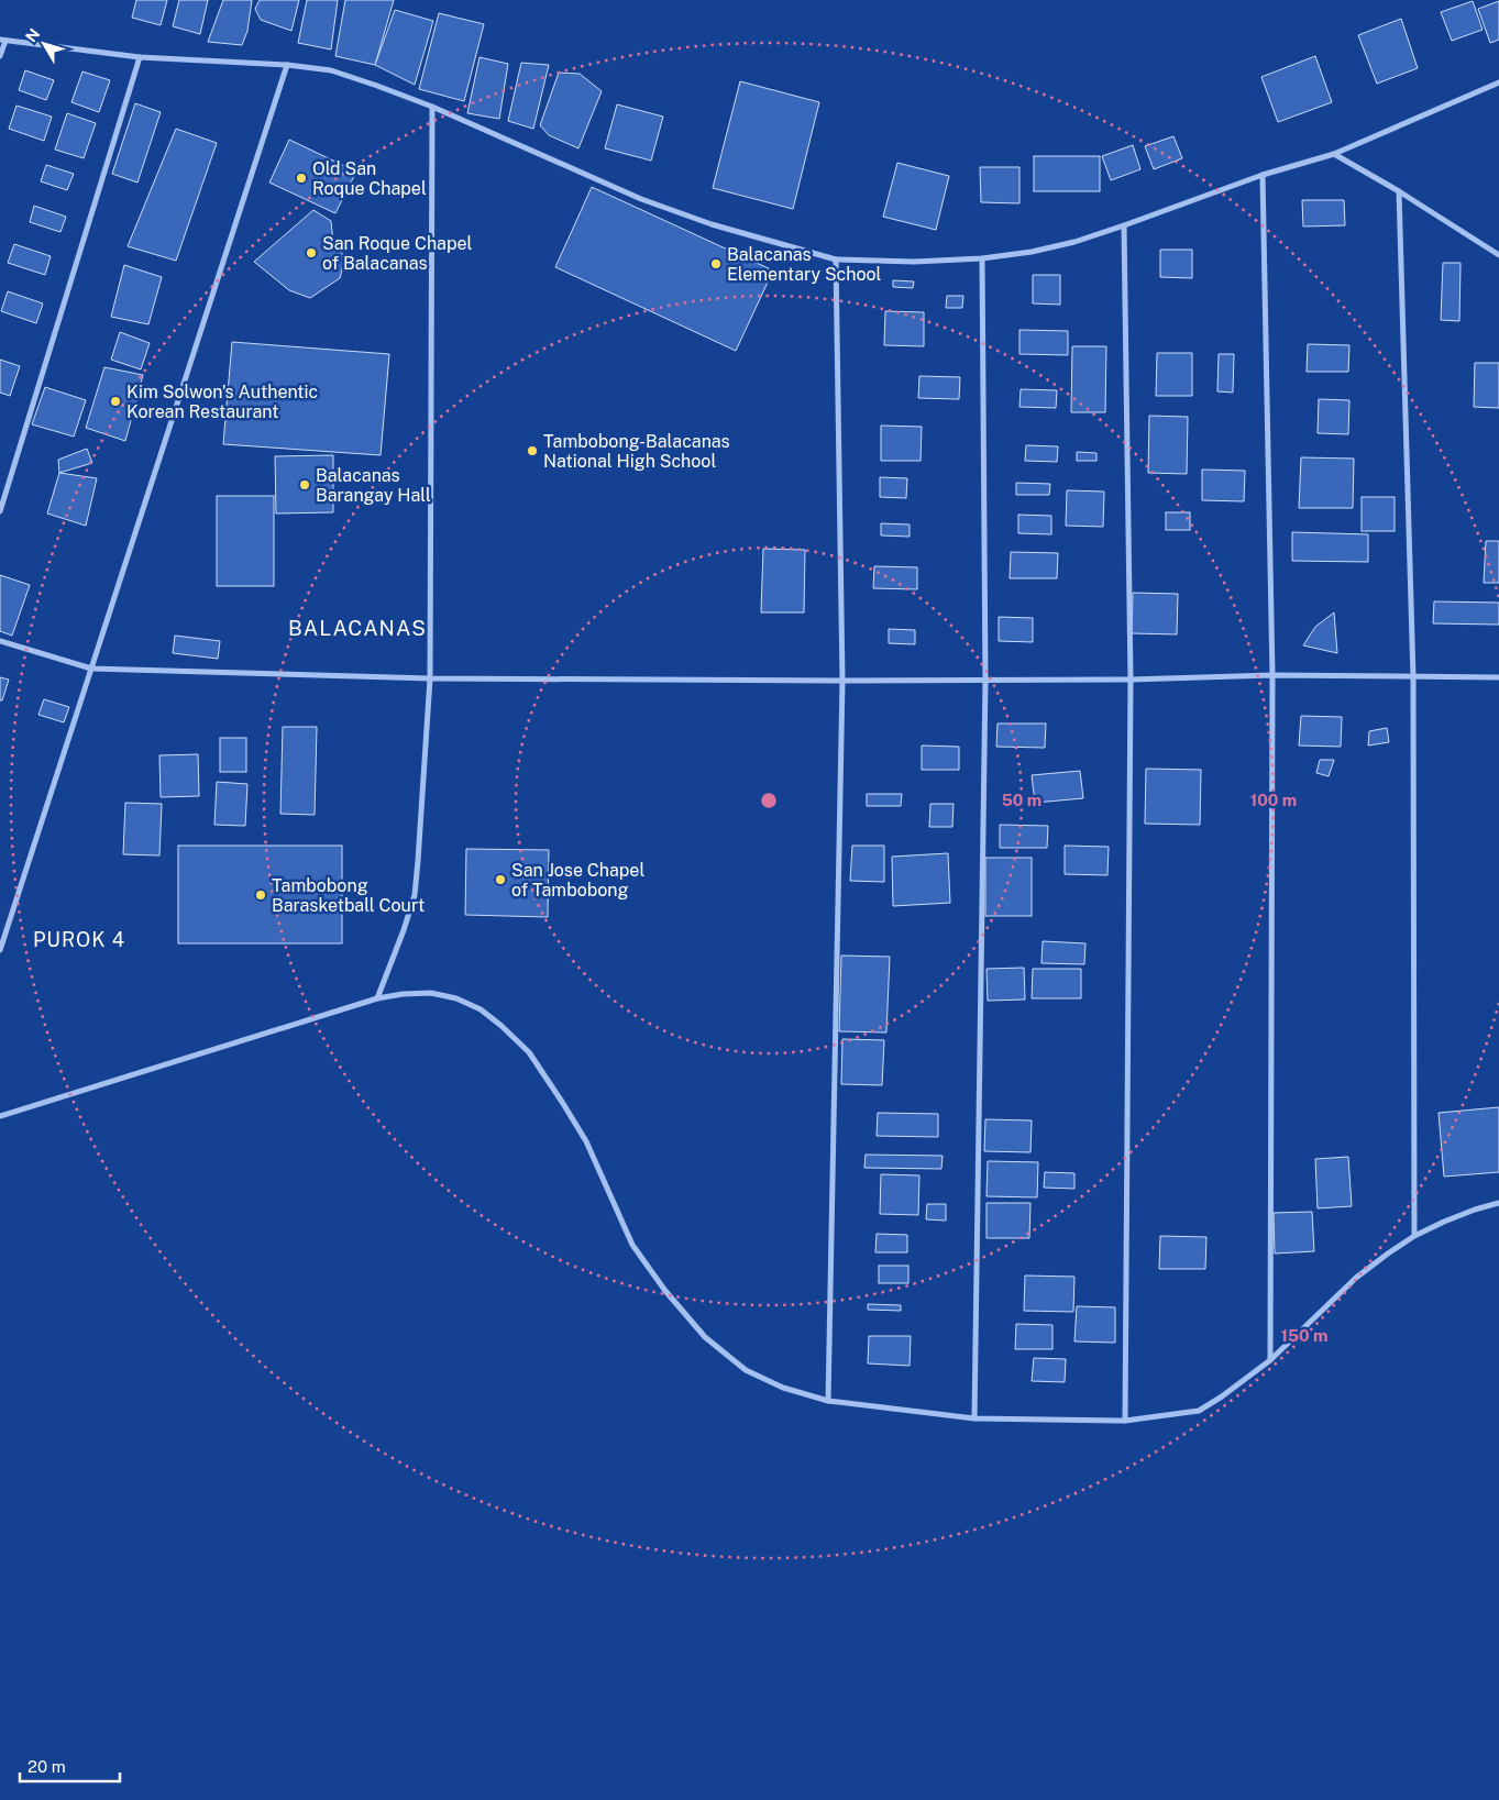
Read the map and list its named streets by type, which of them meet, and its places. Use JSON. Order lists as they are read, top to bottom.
{
  "districts": ["BALACANAS", "PUROK 4"],
  "places": [
    "Old San Roque Chapel",
    "San Roque Chapel of Balacanas",
    "Balacanas Elementary School",
    "Kim Solwon's Authentic Korean Restaurant",
    "Tambobong-Balacanas National High School",
    "Balacanas Barangay Hall",
    "San Jose Chapel of Tambobong",
    "Tambobong Barasketball Court"
  ],
  "scale_bar": "20 m",
  "north": "top left",
  "rings": ["50 m", "100 m", "150 m"]
}
